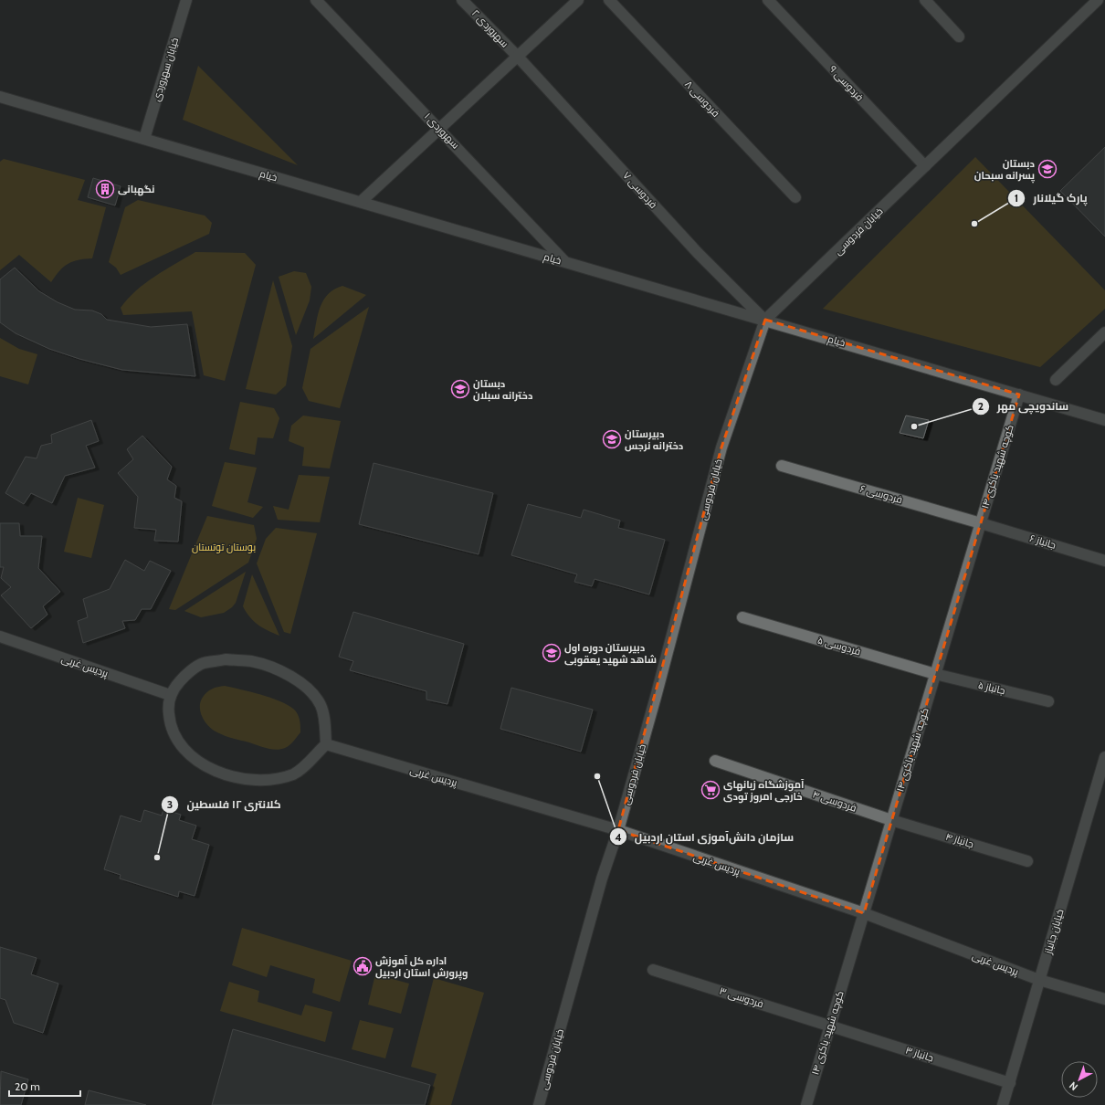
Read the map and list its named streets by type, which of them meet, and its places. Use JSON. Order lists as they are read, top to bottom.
{
  "streets": {
    "street": [
      "سهروردی ۲",
      "خیابان سهروردی",
      "فردوسی ۹",
      "فردوسی ۸",
      "سهروردی ۱",
      "خیام",
      "فردوسی ۷",
      "خیابان فردوسی",
      "کوچه شهید باکری ۱۴",
      "فردوسی ۶",
      "جانباز ۶",
      "فردوسی ۵",
      "پردیس غربی",
      "جانباز ۵",
      "فردوسی ۴",
      "جانباز ۴",
      "خیابان جانباز",
      "فردوسی ۳",
      "جانباز ۳"
    ]
  },
  "crossings": [
    ["سهروردی ۲", "فردوسی ۷"],
    ["خیابان سهروردی", "خیام"],
    ["فردوسی ۹", "خیابان فردوسی"],
    ["سهروردی ۱", "خیام"],
    ["خیام", "فردوسی ۷"],
    ["خیام", "خیابان فردوسی"],
    ["خیام", "کوچه شهید باکری ۱۴"],
    ["فردوسی ۷", "خیابان فردوسی"],
    ["خیابان فردوسی", "پردیس غربی"],
    ["کوچه شهید باکری ۱۴", "فردوسی ۶"],
    ["کوچه شهید باکری ۱۴", "جانباز ۶"],
    ["کوچه شهید باکری ۱۴", "فردوسی ۵"],
    ["کوچه شهید باکری ۱۴", "پردیس غربی"],
    ["کوچه شهید باکری ۱۴", "جانباز ۵"],
    ["کوچه شهید باکری ۱۴", "فردوسی ۴"],
    ["کوچه شهید باکری ۱۴", "جانباز ۴"],
    ["کوچه شهید باکری ۱۴", "فردوسی ۳"],
    ["کوچه شهید باکری ۱۴", "جانباز ۳"],
    ["فردوسی ۶", "جانباز ۶"],
    ["فردوسی ۵", "جانباز ۵"],
    ["پردیس غربی", "خیابان جانباز"],
    ["فردوسی ۴", "جانباز ۴"],
    ["خیابان جانباز", "جانباز ۳"],
    ["فردوسی ۳", "جانباز ۳"]
  ],
  "parks": ["بوستان توتستان"],
  "places": {
    "school or university": [
      "دبستان پسرانه سبحان",
      "دبستان دخترانه سبلان",
      "دبیرستان دخترانه نرجس",
      "دبیرستان دوره اول شاهد شهید یعقوبی"
    ],
    "building": ["نگهبانی"],
    "other": [
      "پارک گیلانار",
      "ساندویچی مهر",
      "سازمان دانش‌آموزی استان اردبیل",
      "کلانتری ۱۲ فلسطین"
    ],
    "supermarket": ["آموزشگاه زبانهای خارجی امروز تودی"],
    "public building": ["اداره کل آموزش وپرورش استان اردبیل"]
  },
  "scale_bar": "20 m",
  "north": "bottom left"
}
